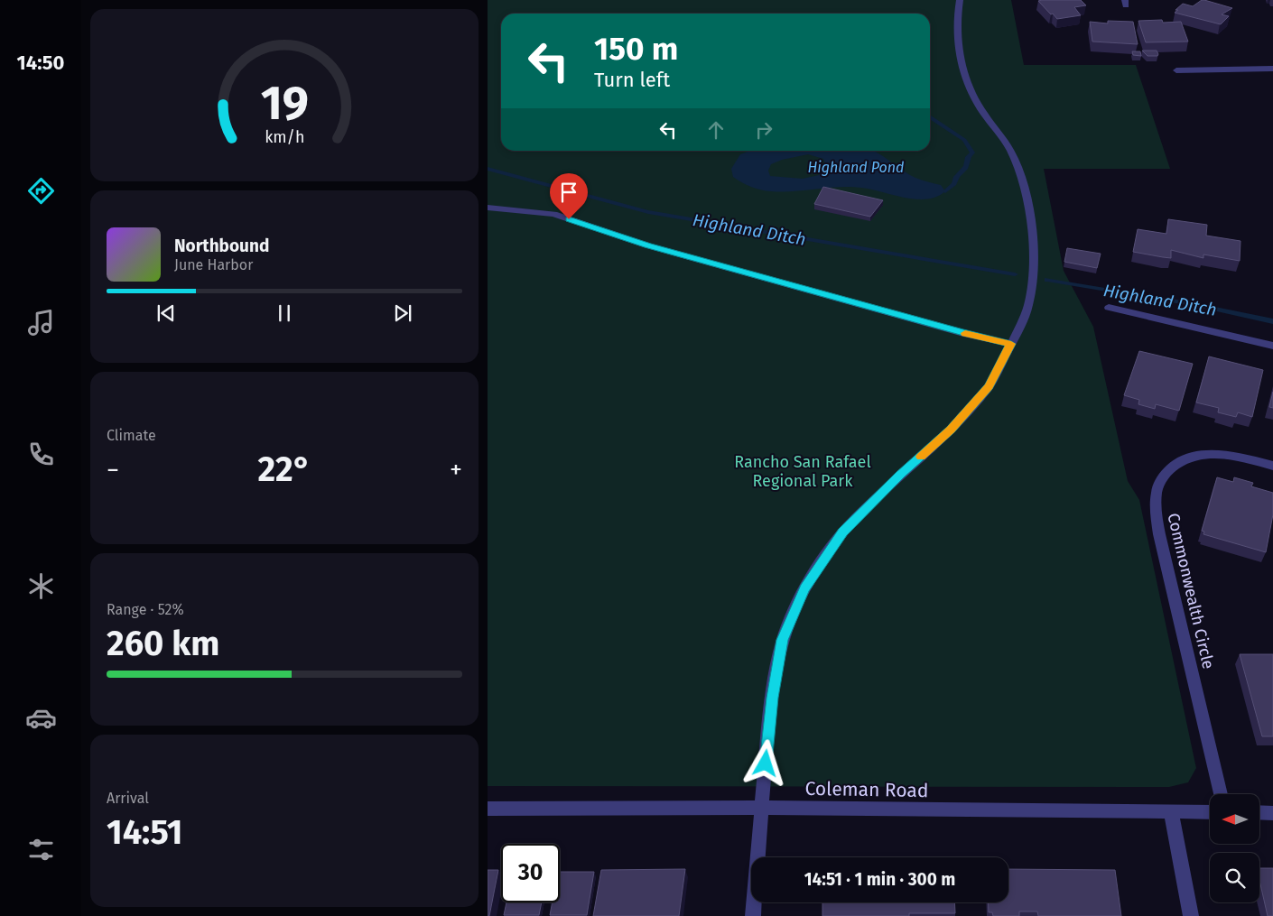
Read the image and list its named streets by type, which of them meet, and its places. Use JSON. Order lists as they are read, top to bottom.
{
  "streets": {
    "street": ["Commonwealth Circle", "Coleman Road"]
  },
  "water": ["Highland Pond", "Highland Ditch"],
  "parks": ["Rancho San Rafael Regional Park"],
  "north": "left",
  "page": {
    "tabs": "14:50",
    "turn": ["150 m", "Turn left"],
    "song": ["Northbound", "June Harbor"],
    "tile": [
      "Climate",
      ["Range · 52%", "260 km"],
      ["Arrival", "14:51"]
    ],
    "heat": ["−", "22°", "+"],
    "limit": "30",
    "trip": "14:51 · 1 min · 300 m",
    "gauge": ["19", "km/h"]
  }
}
